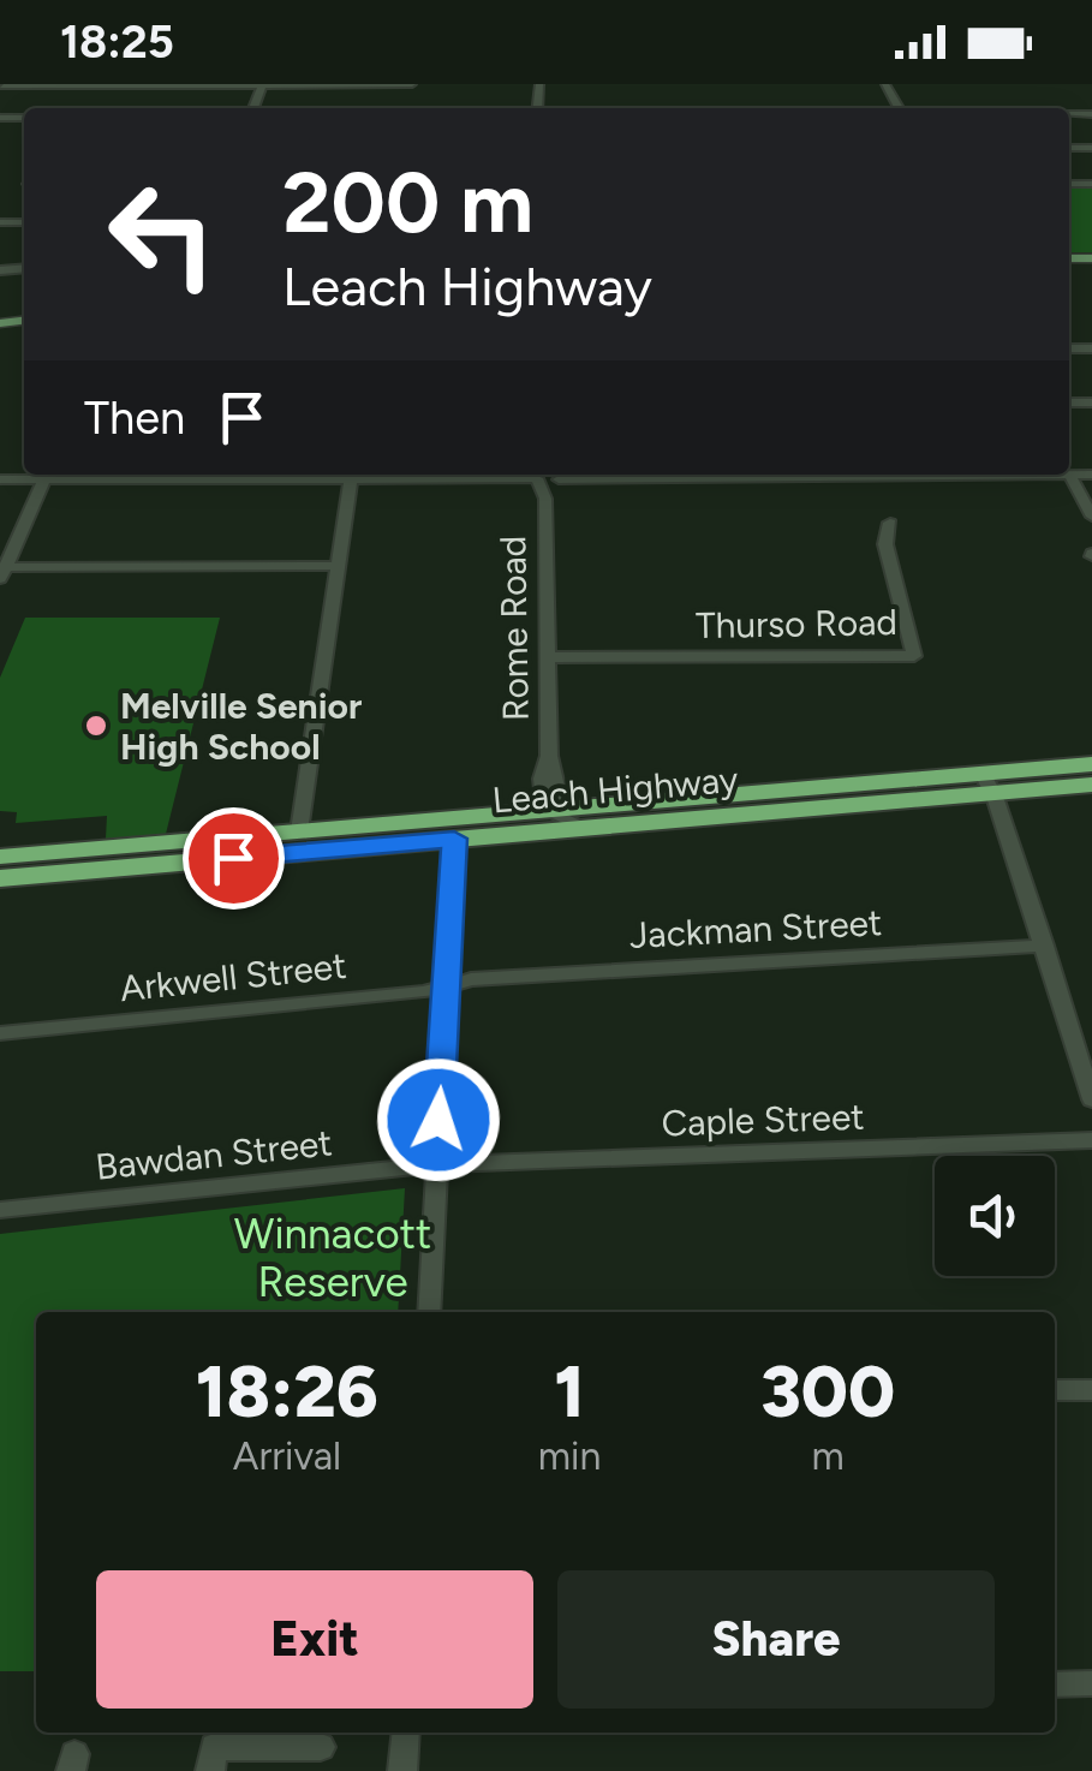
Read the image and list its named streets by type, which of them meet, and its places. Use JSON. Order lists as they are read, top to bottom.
{
  "streets": {
    "highway": ["Leach Highway"],
    "street": [
      "Thurso Road",
      "Rome Road",
      "Jackman Street",
      "Arkwell Street",
      "Caple Street",
      "Bawdan Street"
    ]
  },
  "crossings": [
    ["Thurso Road", "Rome Road"],
    ["Rome Road", "Leach Highway"],
    ["Jackman Street", "Arkwell Street"],
    ["Caple Street", "Bawdan Street"]
  ],
  "parks": ["Winnacott Reserve"],
  "places": ["Melville Senior High School"],
  "page": {
    "status": "18:25",
    "turn": ["200 m", "Leach Highway"],
    "then": "Then",
    "eta": [
      "18:26",
      "Arrival",
      "1",
      "min",
      "300",
      "m"
    ],
    "buttons": ["Exit", "Share"]
  }
}
